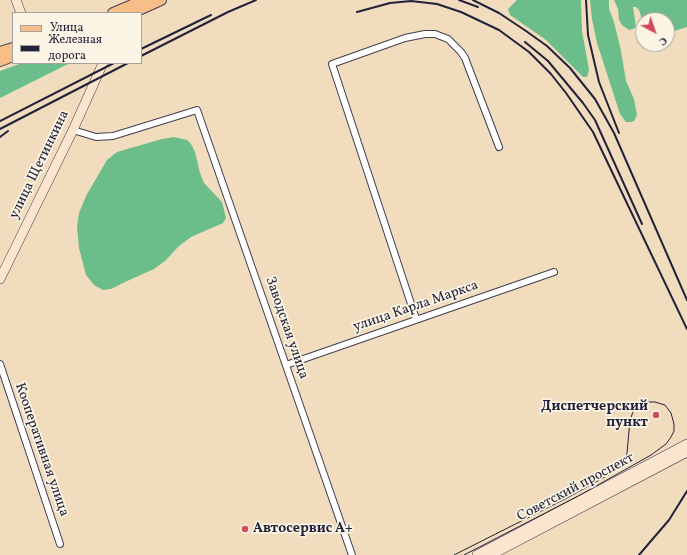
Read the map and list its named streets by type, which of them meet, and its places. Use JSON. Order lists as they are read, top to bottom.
{
  "streets": {
    "main road": ["улица Щетинкина", "Советский проспект"],
    "street": ["улица Карла Маркса", "Заводская улица", "Кооперативная улица"]
  },
  "crossings": [
    ["улица Щетинкина", "Заводская улица"],
    ["улица Карла Маркса", "Заводская улица"]
  ],
  "places": ["Диспетчерский пункт", "Автосервис А+"],
  "legend": ["Улица", "Железная дорога"],
  "north": "bottom right"
}
